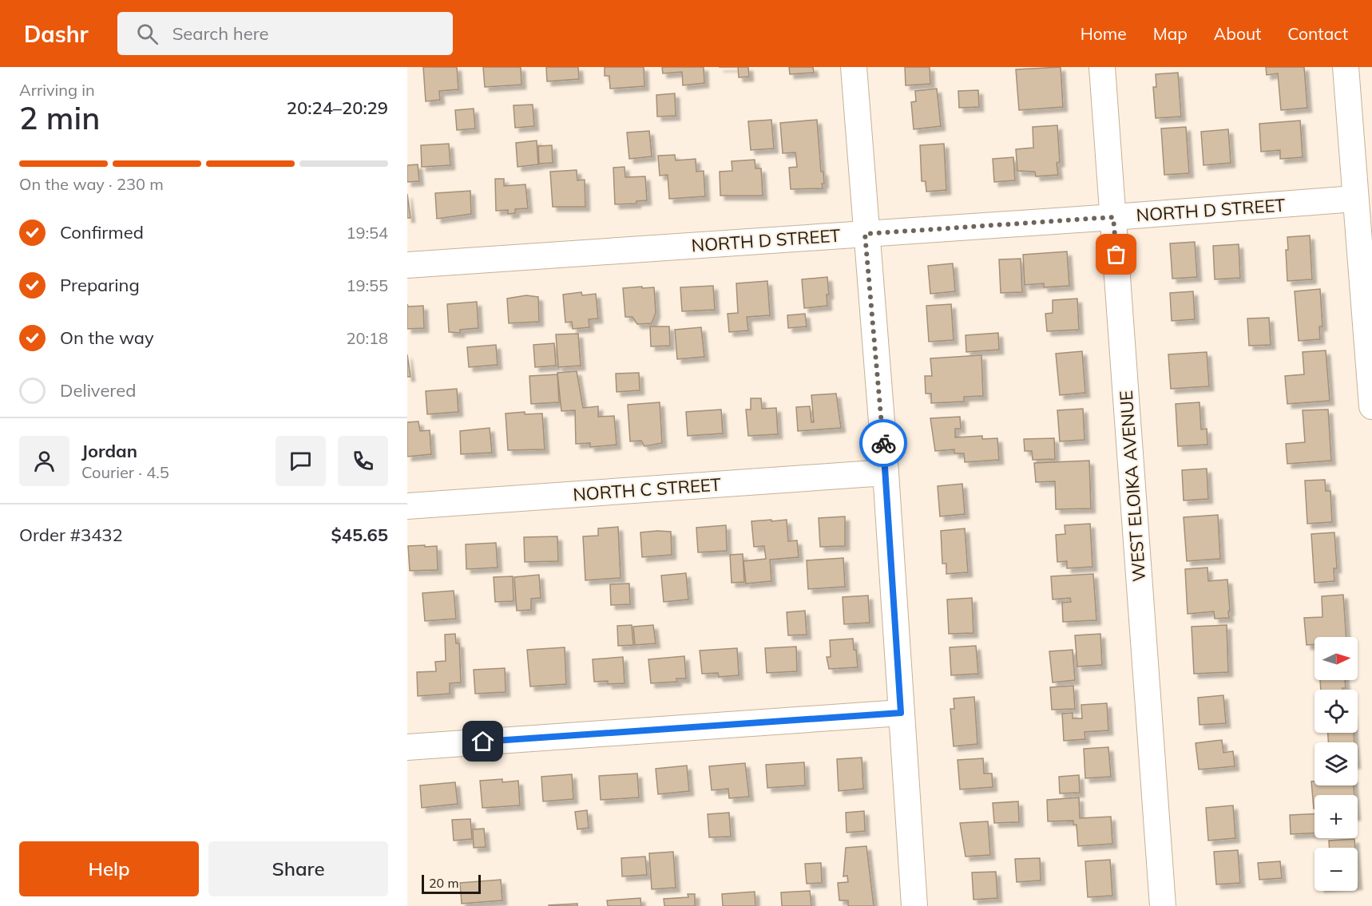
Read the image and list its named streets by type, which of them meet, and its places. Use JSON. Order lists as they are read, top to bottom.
{
  "streets": {
    "street": ["NORTH D STREET", "WEST ELOIKA AVENUE", "NORTH C STREET"]
  },
  "crossings": [
    ["NORTH D STREET", "WEST ELOIKA AVENUE"]
  ],
  "scale_bar": "20 m",
  "north": "right",
  "page": {
    "header": "Dashr",
    "search": "Search here",
    "nav": [
      "Home",
      "Map",
      "About",
      "Contact"
    ],
    "heading": ["2 min", "Arriving in", "20:24–20:29"],
    "panel": [
      "Jordan",
      "Courier · 4.5",
      "Order #3432",
      "$45.65"
    ],
    "bar": "On the way · 230 m",
    "list": [
      ["Confirmed", "19:54"],
      ["Preparing", "19:55"],
      ["On the way", "20:18"],
      "Delivered"
    ],
    "map_buttons": ["+", "−"],
    "buttons": ["Help", "Share"],
    "scale": "20 m"
  }
}
